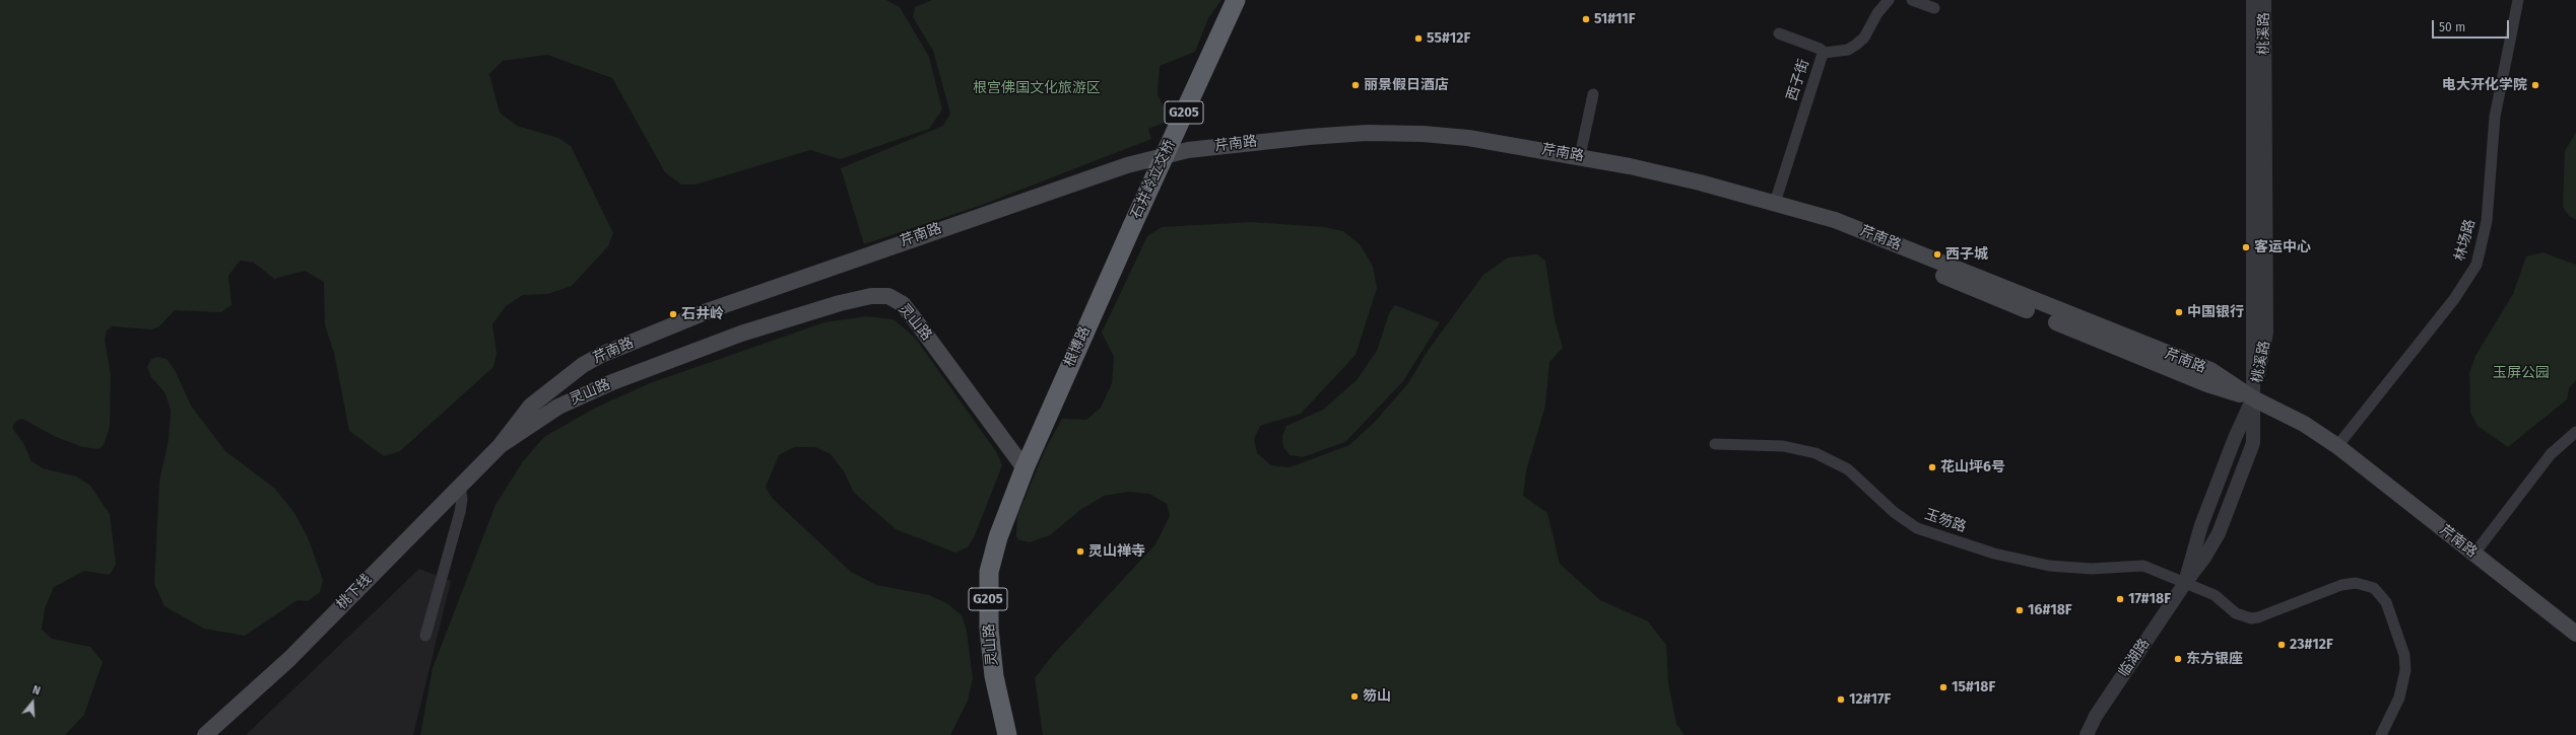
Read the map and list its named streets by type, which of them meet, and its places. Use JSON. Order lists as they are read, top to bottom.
{
  "streets": {
    "highway": [
      "G205",
      "石井岭立交桥",
      "灵山路",
      "根博路"
    ],
    "main road": ["芹南路", "桃下线"],
    "street": [
      "桃溪路",
      "西子街",
      "林场路",
      "玉笏路",
      "临湖路"
    ]
  },
  "crossings": [
    ["桃溪路", "芹南路"],
    ["桃溪路", "临湖路"],
    ["西子街", "芹南路"],
    ["芹南路", "林场路"],
    ["芹南路", "灵山路"],
    ["芹南路", "桃下线"],
    ["芹南路", "临湖路"],
    ["石井岭立交桥", "根博路"],
    ["灵山路", "根博路"],
    ["灵山路", "桃下线"],
    ["玉笏路", "临湖路"]
  ],
  "parks": ["根宫佛国文化旅游区", "玉屏公园"],
  "places": [
    "51#11F",
    "55#12F",
    "丽景假日酒店",
    "电大开化学院",
    "客运中心",
    "西子城",
    "中国银行",
    "石井岭",
    "花山坪6号",
    "灵山禅寺",
    "17#18F",
    "16#18F",
    "23#12F",
    "东方银座",
    "15#18F",
    "笏山",
    "12#17F"
  ],
  "scale_bar": "50 m",
  "north": "top"
}
